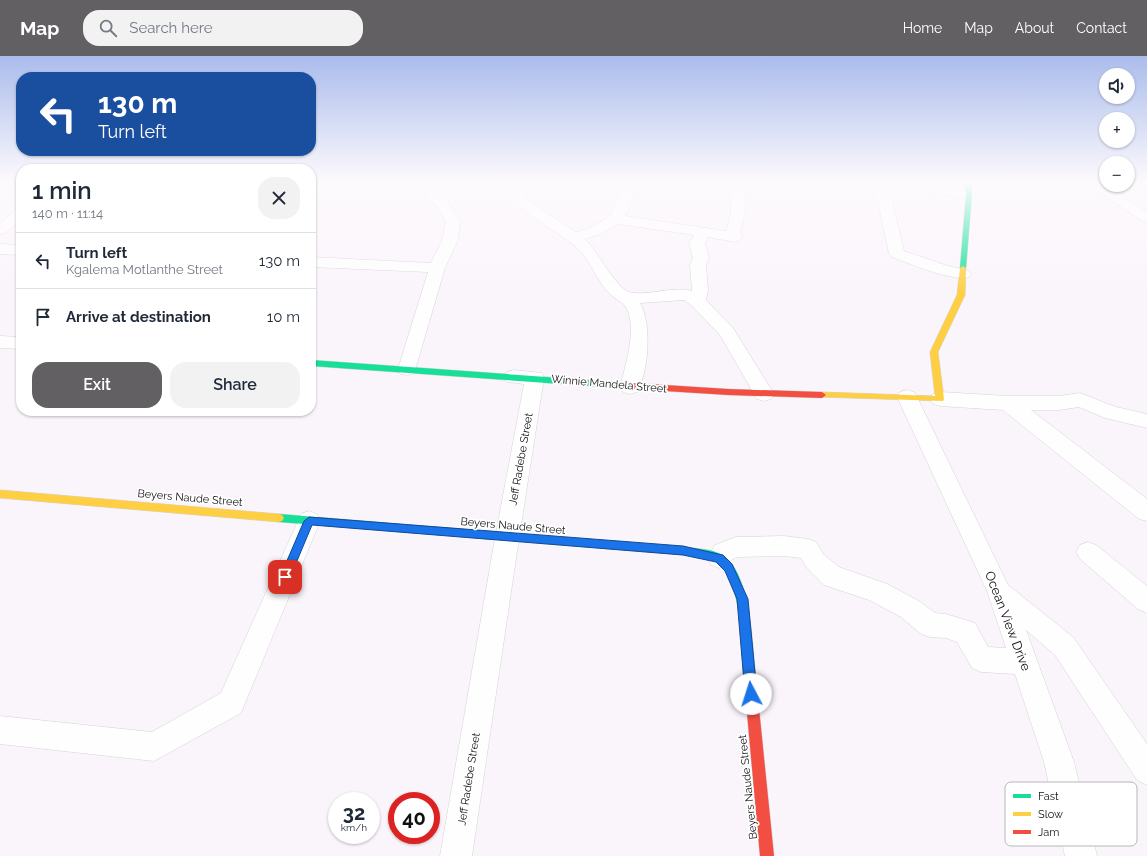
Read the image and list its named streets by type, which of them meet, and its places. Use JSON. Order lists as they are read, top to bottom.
{
  "streets": {
    "street": [
      "Winnie Mandela Street",
      "Jeff Radebe Street",
      "Beyers Naude Street",
      "Ocean View Drive"
    ]
  },
  "crossings": [
    ["Winnie Mandela Street", "Jeff Radebe Street"],
    ["Winnie Mandela Street", "Ocean View Drive"],
    ["Jeff Radebe Street", "Beyers Naude Street"]
  ],
  "legend": ["Fast", "Slow", "Jam"],
  "page": {
    "header": "Map",
    "search": "Search here",
    "nav": [
      "Home",
      "Map",
      "About",
      "Contact"
    ],
    "map_buttons": ["+", "−"],
    "turn": ["130 m", "Turn left"],
    "heading": ["1 min", "140 m · 11:14"],
    "list": [
      {
        "name": "Turn left",
        "note": "Kgalema Motlanthe Street",
        "value": "130 m"
      },
      {
        "name": "Arrive at destination",
        "value": "10 m"
      }
    ],
    "buttons": ["Exit", "Share"],
    "speed": "32 km/h",
    "limit": "40"
  }
}
